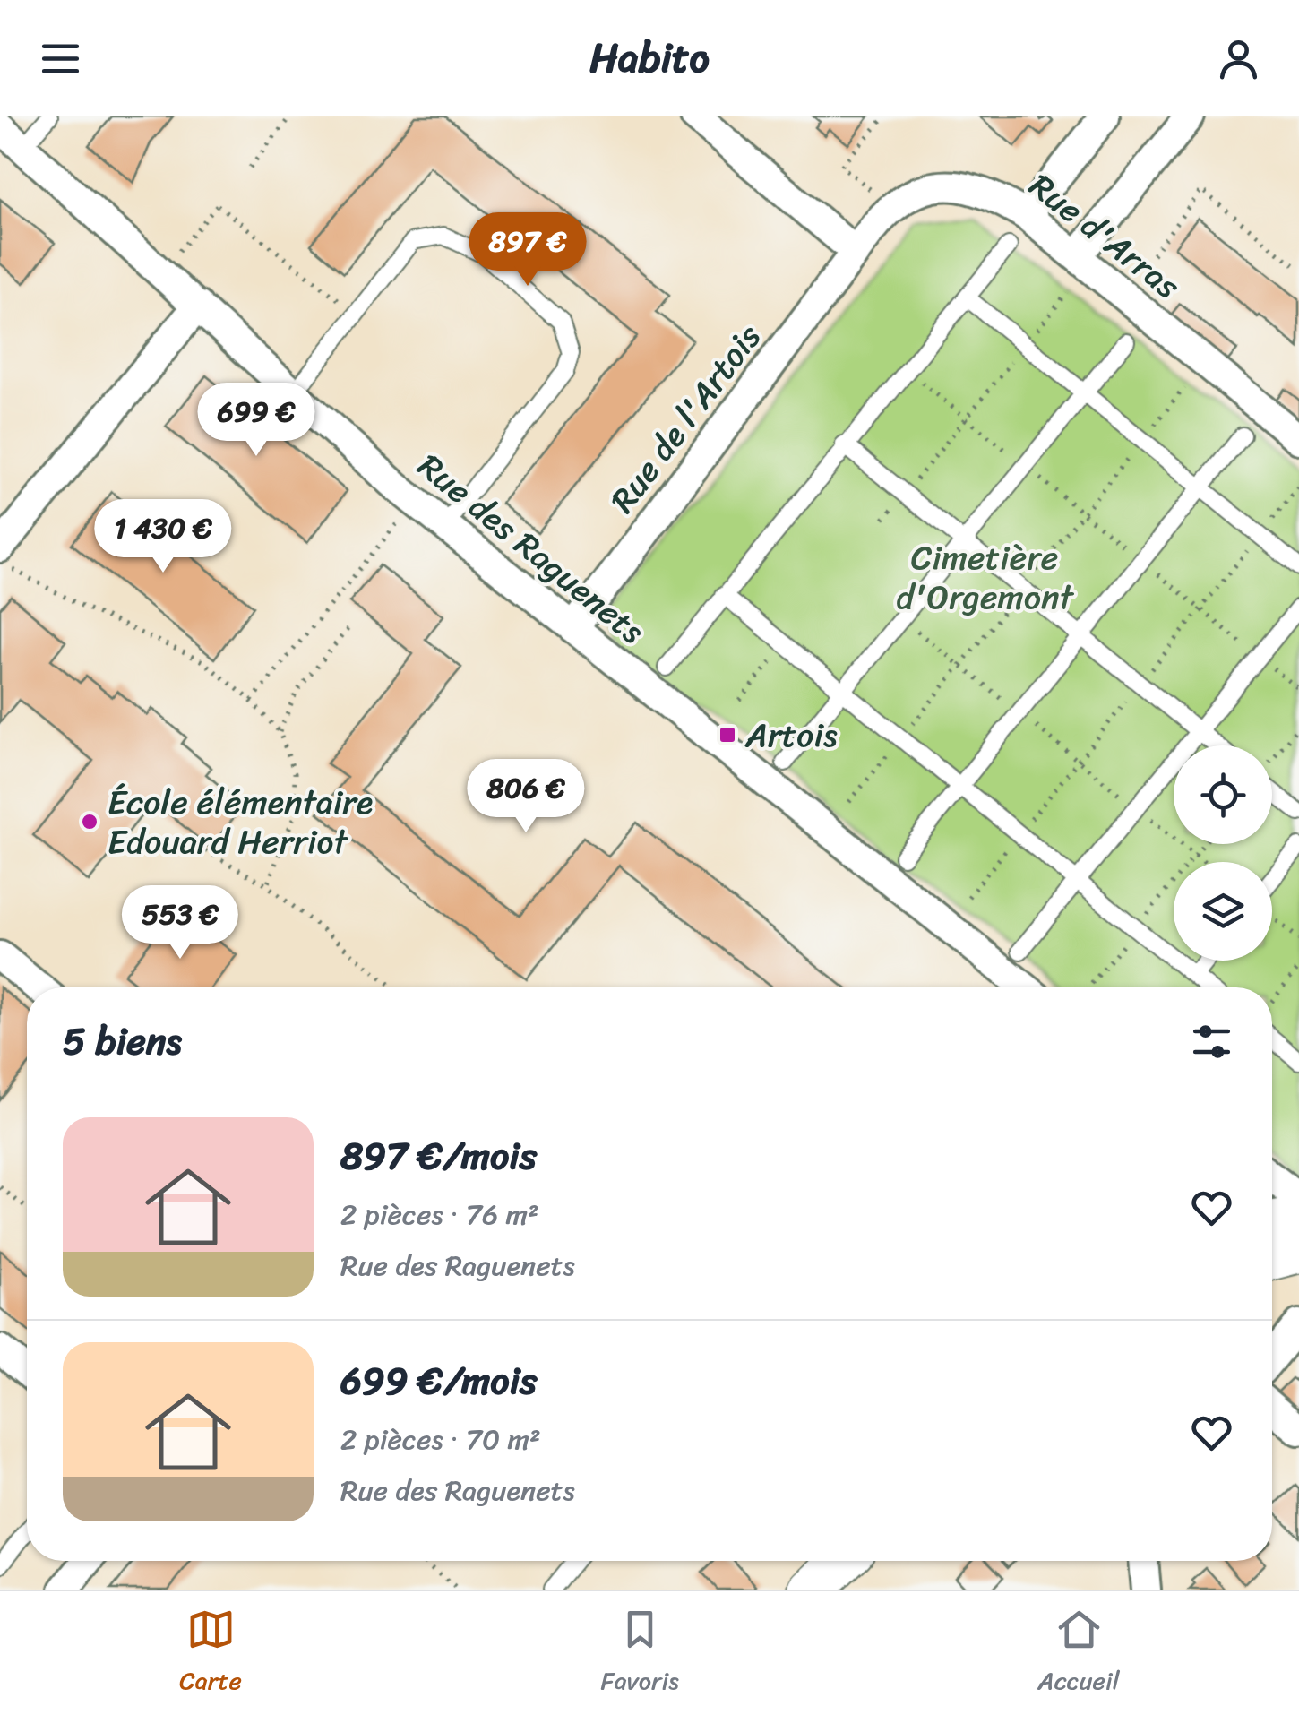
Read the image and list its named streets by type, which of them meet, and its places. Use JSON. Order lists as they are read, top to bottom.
{
  "streets": {
    "street": ["Rue d'Arras", "Rue de l'Artois", "Rue des Raguenets"]
  },
  "crossings": [
    ["Rue d'Arras", "Rue de l'Artois"],
    ["Rue de l'Artois", "Rue des Raguenets"]
  ],
  "parks": ["Cimetière d'Orgemont"],
  "places": {
    "transit": ["Artois"],
    "other": ["École élémentaire Edouard Herriot"]
  },
  "page": {
    "header": "Habito",
    "price": [
      "897 €",
      "699 €",
      "1 430 €",
      "806 €",
      "553 €"
    ],
    "heading": "5 biens",
    "list": [
      {
        "name": "897 €/mois",
        "note": "2 pièces · 76 m² · Rue des Raguenets"
      },
      {
        "name": "699 €/mois",
        "note": "2 pièces · 70 m² · Rue des Raguenets"
      }
    ],
    "tabs": ["Carte", "Favoris", "Accueil"]
  }
}
